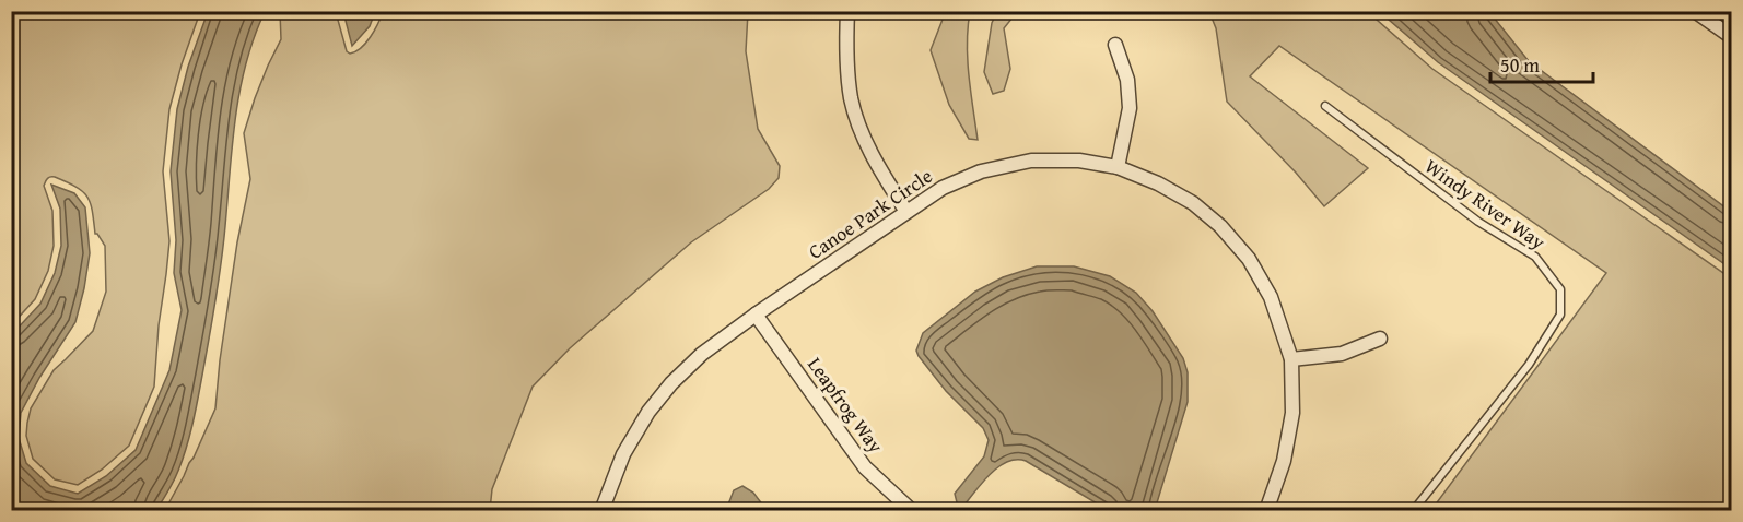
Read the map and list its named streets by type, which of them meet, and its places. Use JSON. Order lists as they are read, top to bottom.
{
  "streets": {
    "street": ["Canoe Park Circle", "Leapfrog Way"],
    "lane": ["Windy River Way"]
  },
  "crossings": [
    ["Canoe Park Circle", "Leapfrog Way"]
  ],
  "scale_bar": "50 m"
}
